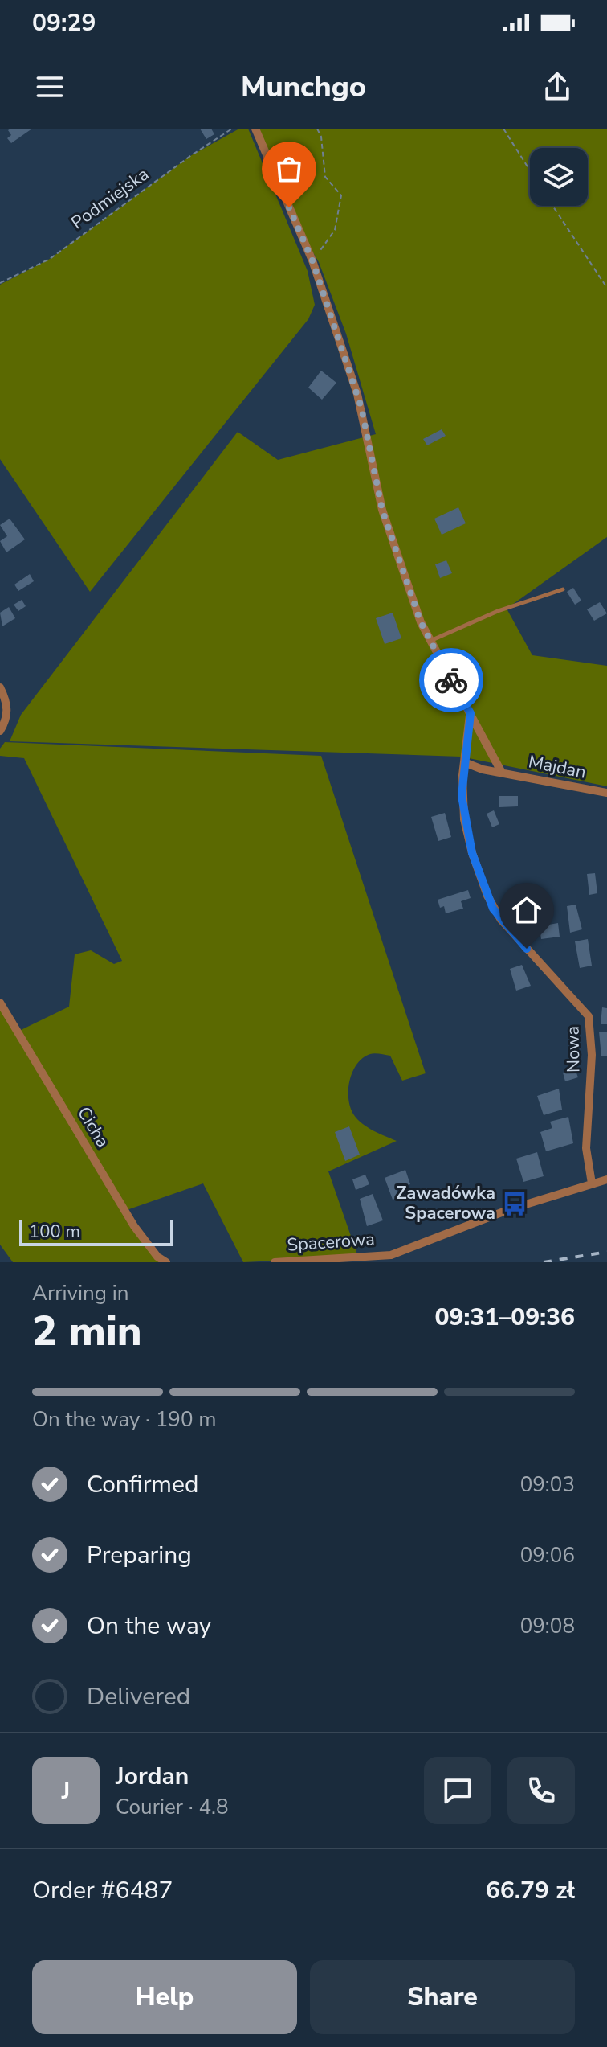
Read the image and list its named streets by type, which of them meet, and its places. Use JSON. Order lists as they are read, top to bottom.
{
  "streets": {
    "street": [
      "Majdan",
      "Nowa",
      "Cicha",
      "Spacerowa"
    ],
    "path": ["Podmiejska"]
  },
  "crossings": [
    ["Majdan", "Nowa"],
    ["Nowa", "Spacerowa"]
  ],
  "places": {
    "bus stop": ["Zawadówka Spacerowa"]
  },
  "scale_bar": "100 m",
  "page": {
    "status": "09:29",
    "header": "Munchgo",
    "scale": "100 m",
    "heading": ["2 min", "Arriving in", "09:31–09:36"],
    "panel": [
      "Jordan",
      "Courier · 4.8",
      "Order #6487",
      "66.79 zł"
    ],
    "bar": "On the way · 190 m",
    "list": [
      ["Confirmed", "09:03"],
      ["Preparing", "09:06"],
      ["On the way", "09:08"],
      "Delivered"
    ],
    "round": "J",
    "buttons": ["Help", "Share"]
  }
}
